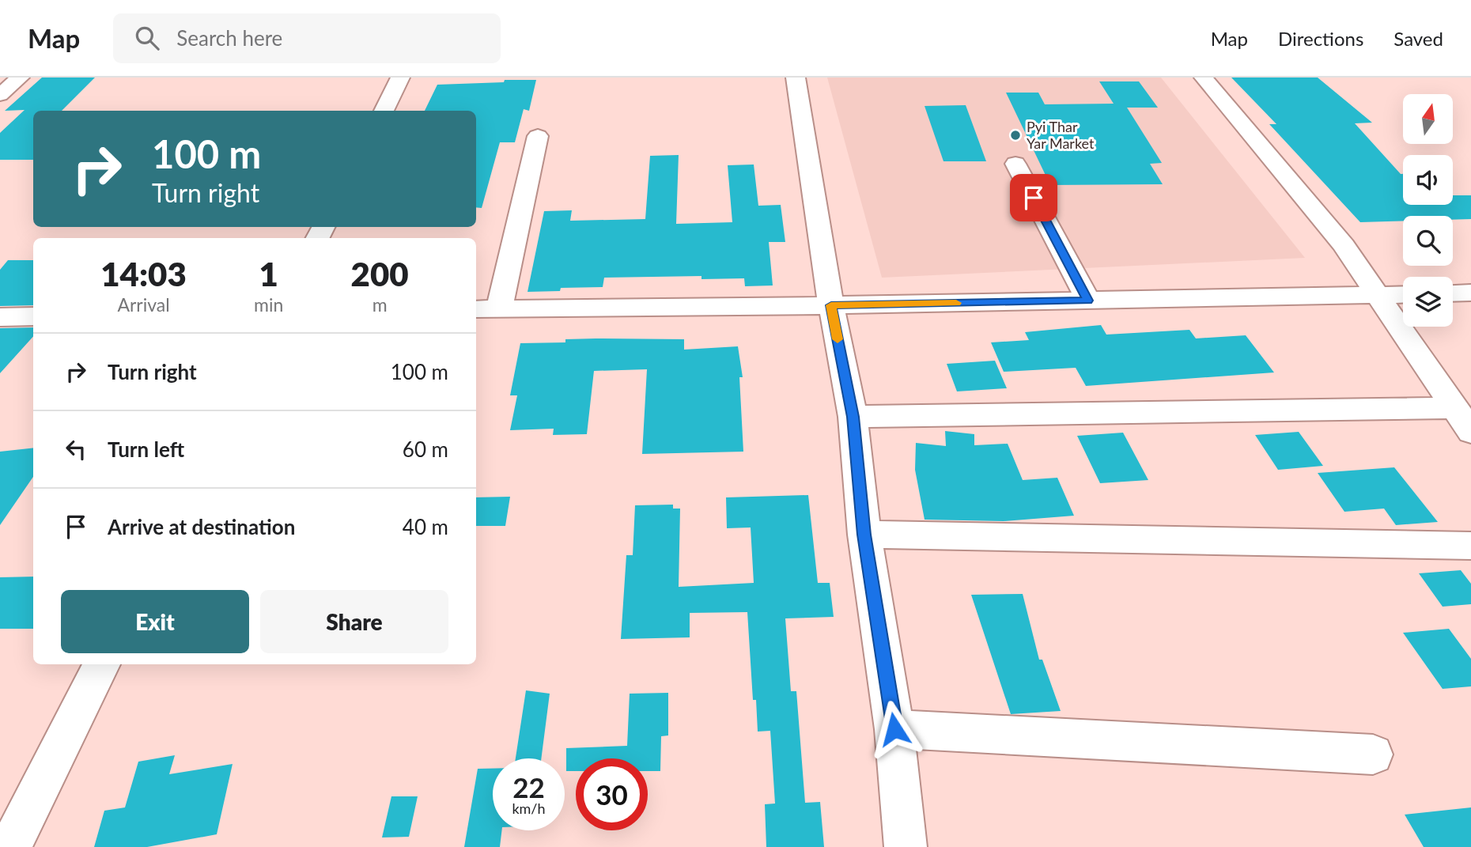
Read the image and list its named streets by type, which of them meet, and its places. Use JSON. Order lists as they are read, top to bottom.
{
  "places": ["Pyi Thar Yar Market"],
  "north": "top",
  "page": {
    "header": "Map",
    "search": "Search here",
    "nav": ["Map", "Directions", "Saved"],
    "turn": ["100 m", "Turn right"],
    "eta": [
      "14:03",
      "Arrival",
      "1",
      "min",
      "200",
      "m"
    ],
    "list": [
      {
        "name": "Turn right",
        "value": "100 m"
      },
      {
        "name": "Turn left",
        "value": "60 m"
      },
      {
        "name": "Arrive at destination",
        "value": "40 m"
      }
    ],
    "buttons": ["Exit", "Share"],
    "speed": "22 km/h",
    "limit": "30"
  }
}
